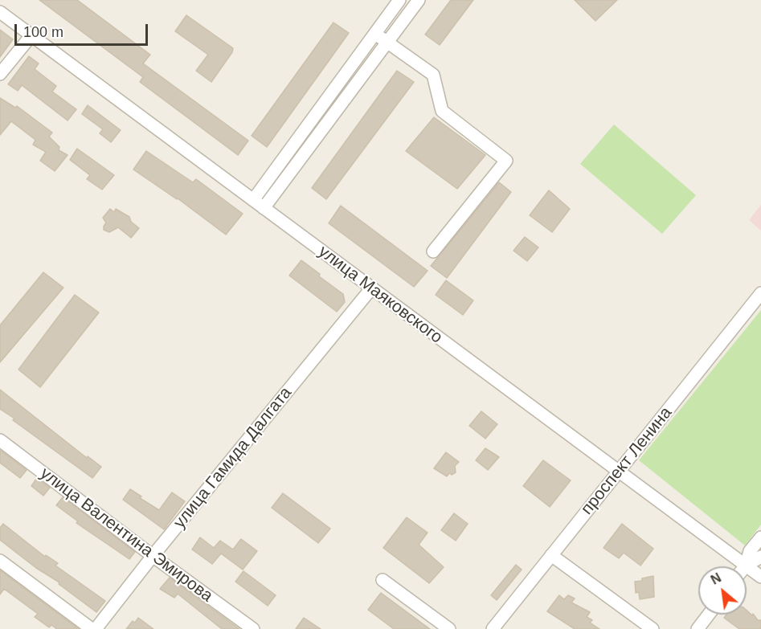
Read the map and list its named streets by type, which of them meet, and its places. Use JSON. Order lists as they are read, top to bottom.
{
  "streets": {
    "street": [
      "улица Маяковского",
      "улица Гамида Далгата",
      "проспект Ленина",
      "улица Валентина Эмирова"
    ]
  },
  "crossings": [
    ["улица Маяковского", "улица Гамида Далгата"],
    ["улица Маяковского", "проспект Ленина"],
    ["улица Гамида Далгата", "улица Валентина Эмирова"]
  ],
  "scale_bar": "100 m",
  "north": "top left"
}
